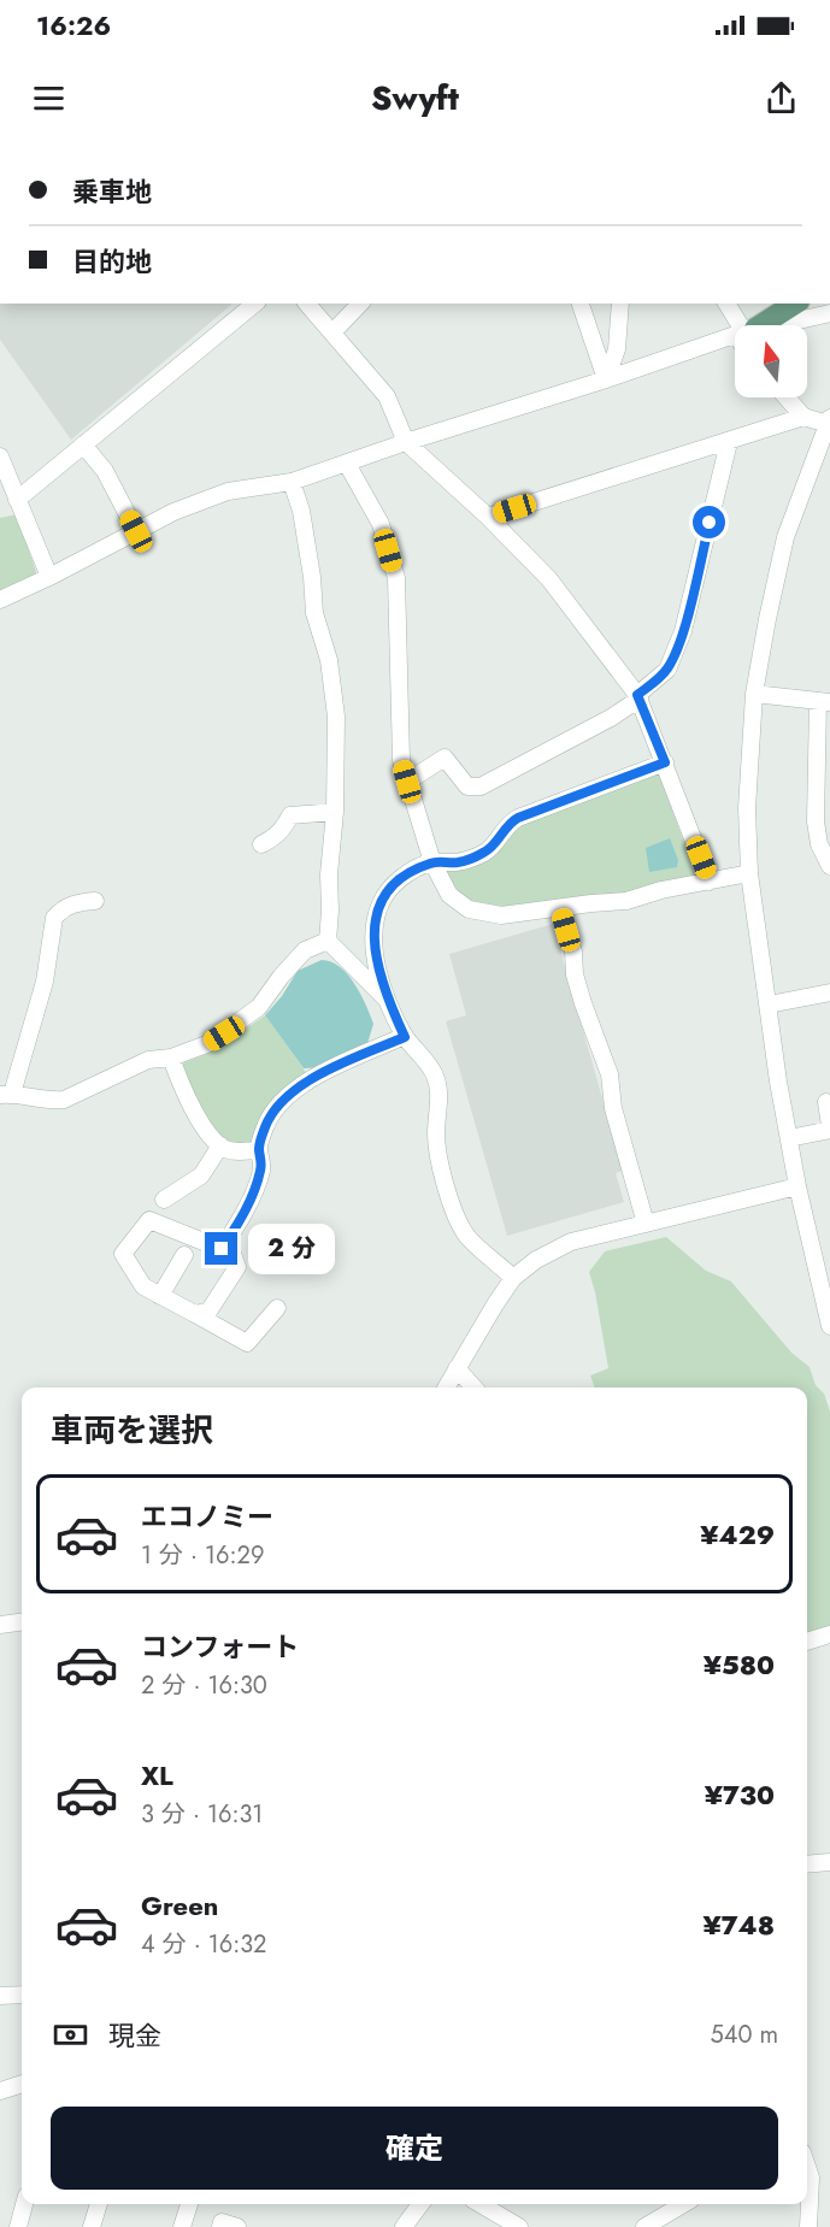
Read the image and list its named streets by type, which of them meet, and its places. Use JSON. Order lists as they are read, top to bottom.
{
  "north": "top",
  "page": {
    "status": "16:26",
    "header": "Swyft",
    "banner": ["乗車地", "目的地"],
    "bubble": "2 分",
    "heading": "車両を選択",
    "list": [
      {
        "name": "エコノミー",
        "note": "1 分 · 16:29",
        "value": "¥429"
      },
      {
        "name": "コンフォート",
        "note": "2 分 · 16:30",
        "value": "¥580"
      },
      {
        "name": "XL",
        "note": "3 分 · 16:31",
        "value": "¥730"
      },
      {
        "name": "Green",
        "note": "4 分 · 16:32",
        "value": "¥748"
      }
    ],
    "pay": ["現金", "540 m"],
    "buttons": "確定"
  }
}
